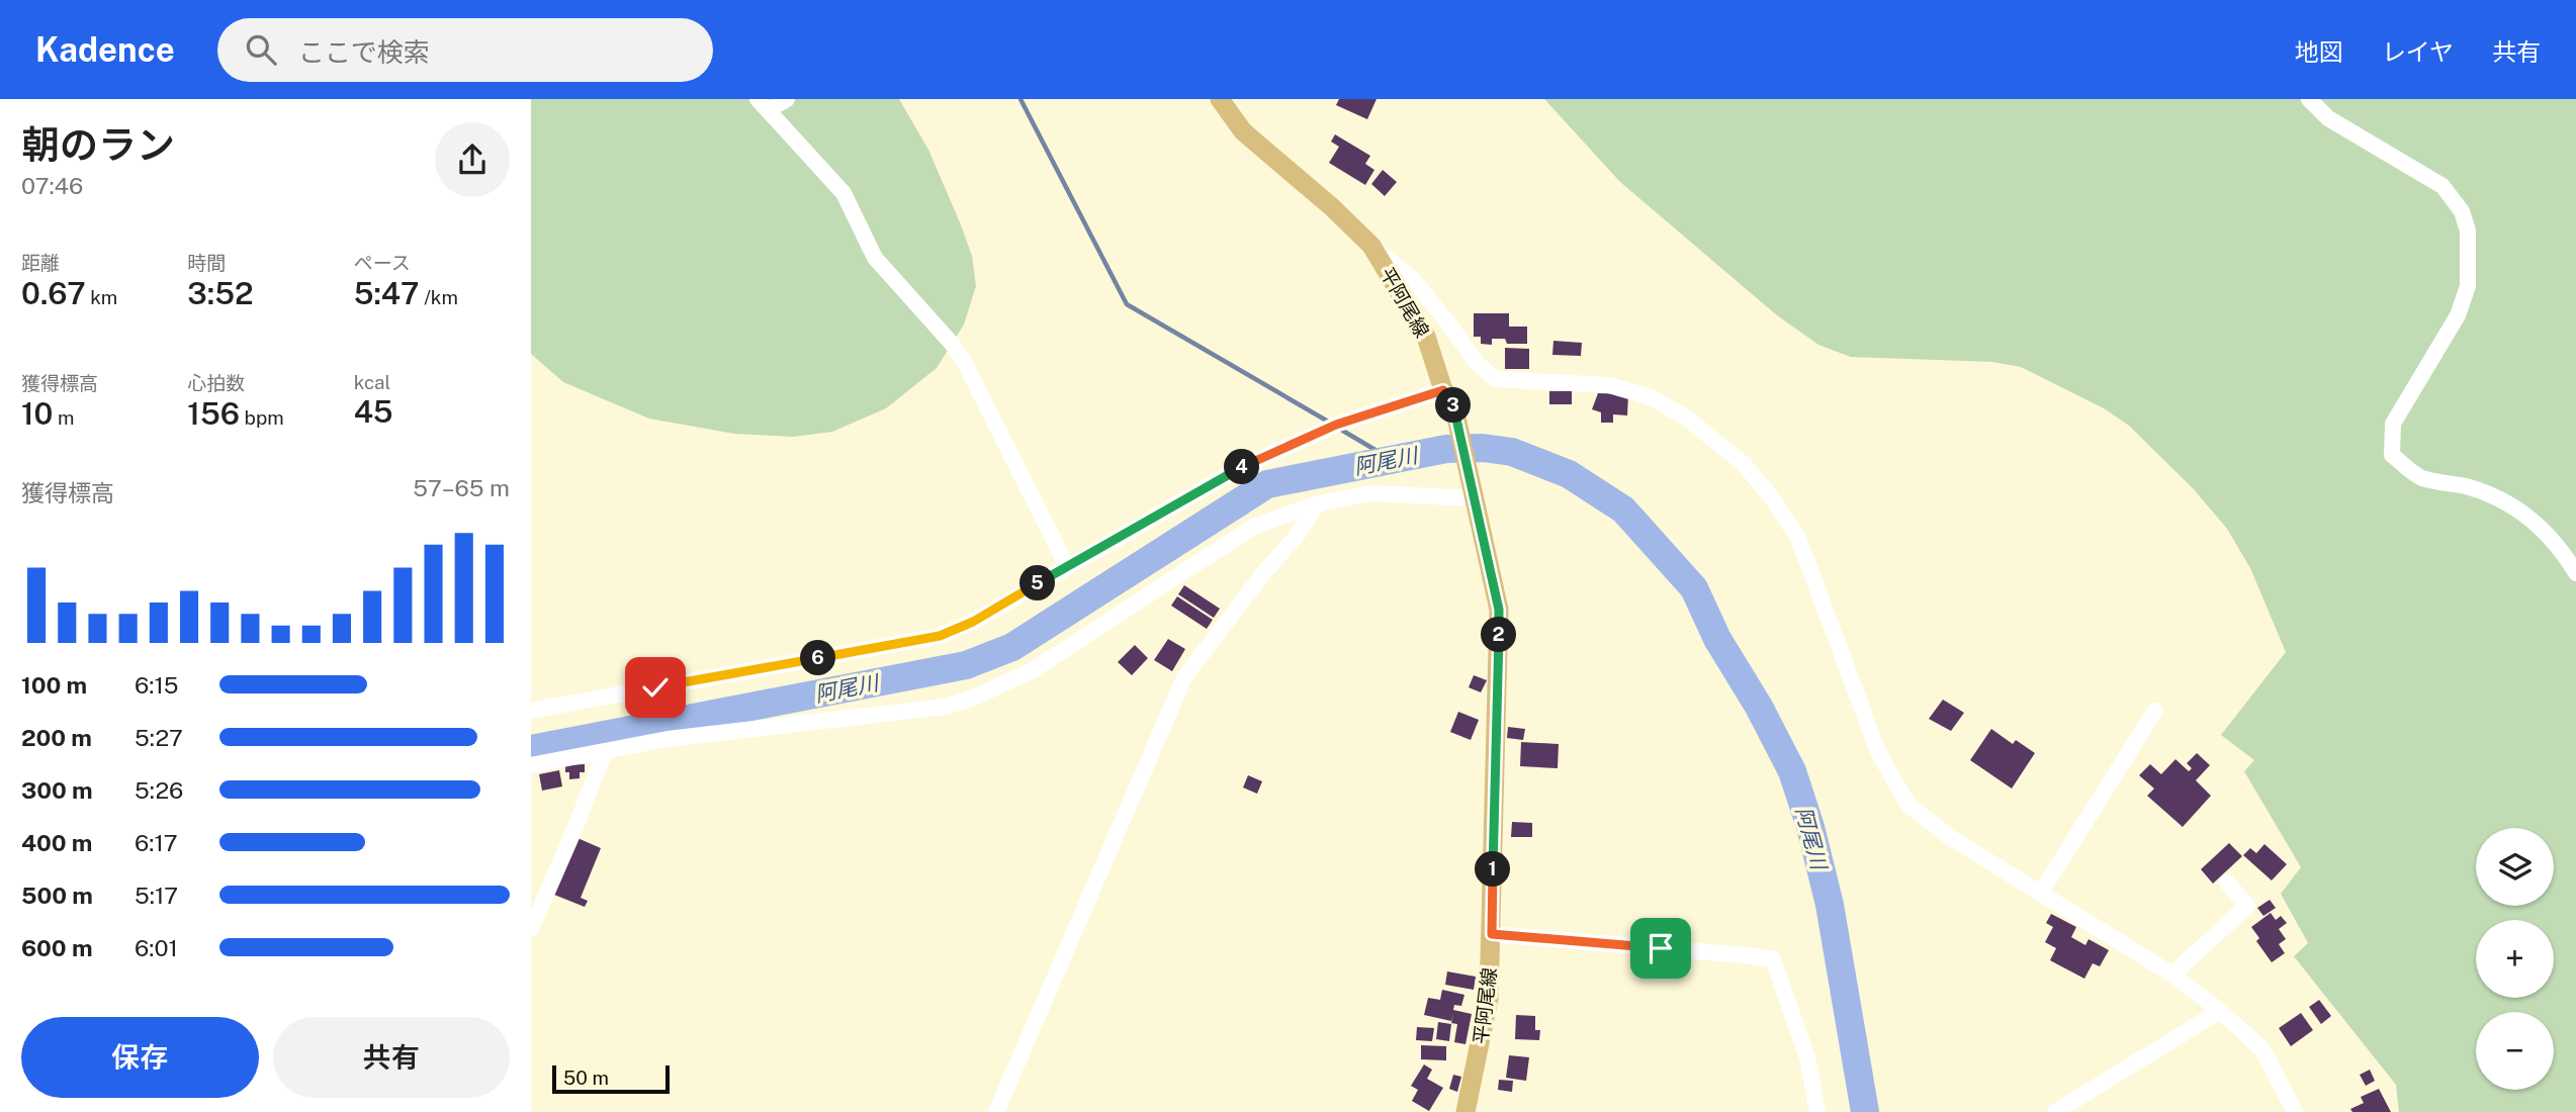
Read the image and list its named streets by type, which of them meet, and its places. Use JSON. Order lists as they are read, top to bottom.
{
  "streets": {
    "main road": ["平阿尾線"]
  },
  "water": ["阿尾川"],
  "scale_bar": "50 m",
  "page": {
    "header": "Kadence",
    "search": "ここで検索",
    "nav": ["地図", "レイヤ", "共有"],
    "heading": ["朝のラン", "07:46"],
    "stats": [
      ["距離", "0.67 km"],
      ["時間", "3:52"],
      ["ペース", "5:47 /km"],
      ["獲得標高", "10 m"],
      ["心拍数", "156 bpm"],
      ["kcal", "45"]
    ],
    "pins": [
      "3",
      "4",
      "5",
      "2",
      "6",
      "1"
    ],
    "chart": ["獲得標高", "57–65 m"],
    "list": [
      {
        "name": "100 m",
        "note": "6:15"
      },
      {
        "name": "200 m",
        "note": "5:27"
      },
      {
        "name": "300 m",
        "note": "5:26"
      },
      {
        "name": "400 m",
        "note": "6:17"
      },
      {
        "name": "500 m",
        "note": "5:17"
      },
      {
        "name": "600 m",
        "note": "6:01"
      }
    ],
    "map_buttons": ["+", "−"],
    "buttons": ["保存", "共有"],
    "scale": "50 m"
  }
}
